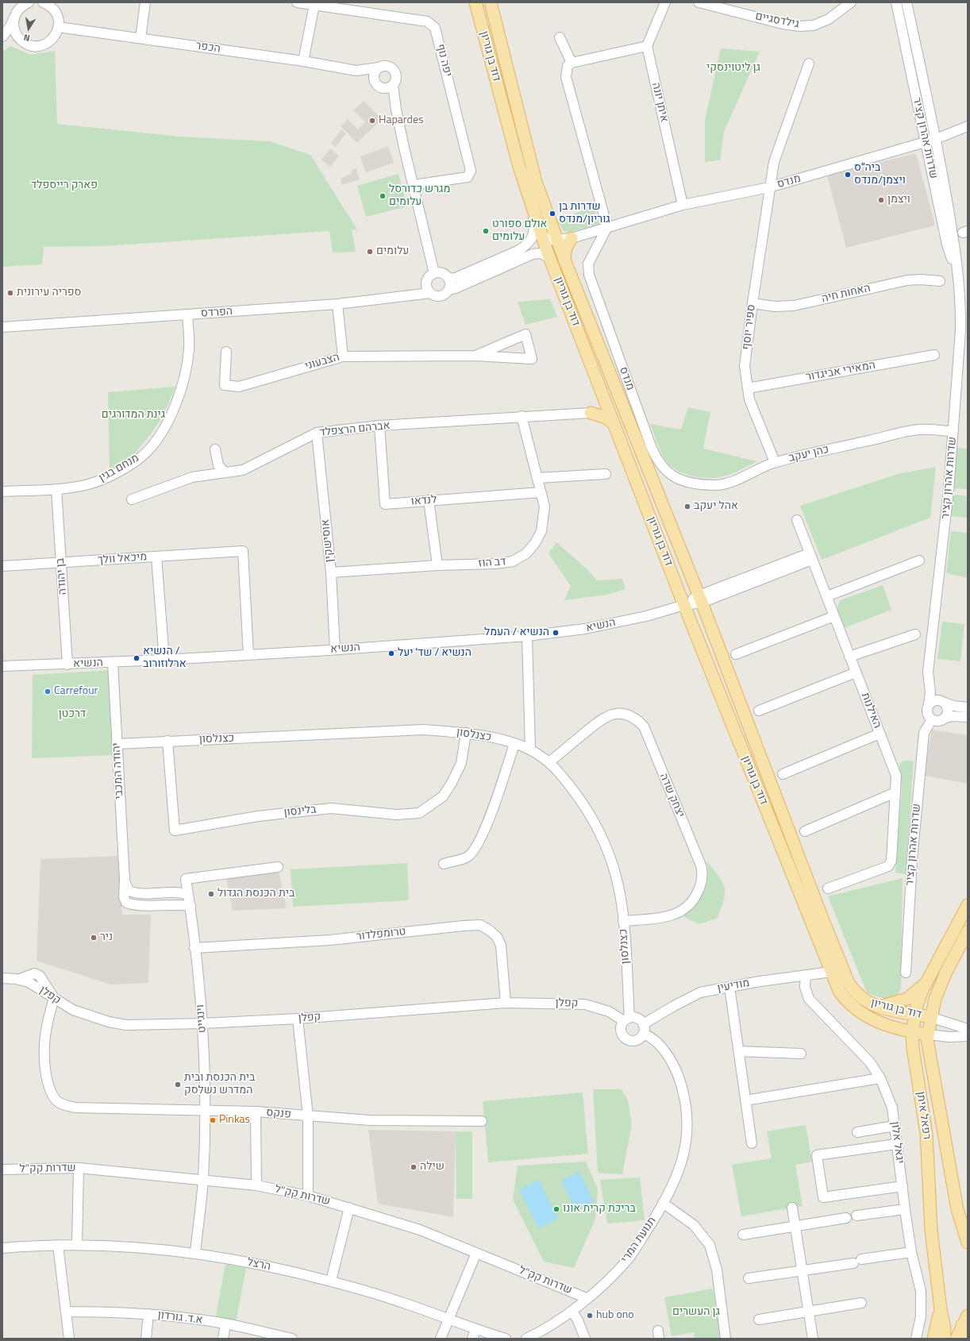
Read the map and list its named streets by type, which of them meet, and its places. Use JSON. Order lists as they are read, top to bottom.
{
  "streets": {
    "main road": ["דוד בן גוריון", "רפאל איתן"],
    "street": [
      "גילדסגיים",
      "הכפר",
      "יפה נוף",
      "איתן יונה",
      "שדרות אהרון קציר",
      "מנדס",
      "האחות חיה",
      "הפרדס",
      "ספיר יוסף",
      "הצבעוני",
      "המאירי אביגדור",
      "אברהם הרצפלד",
      "כהן יעקב",
      "מנחם בגין",
      "לנדאו",
      "אוסישקין",
      "מיכאל וולך",
      "דב הוז",
      "בן יהודה",
      "הנשיא",
      "האילנות",
      "כצנלסון",
      "יהודה המכבי",
      "יצחק שדה",
      "בלינסון",
      "טרומפלדור",
      "מודיעין",
      "קפלן",
      "וינגייט",
      "פנקס",
      "יגאל אלון",
      "שדרות קק\"ל",
      "תנועת המרי",
      "הרצל",
      "א.ד. גורדון"
    ]
  },
  "crossings": [
    ["דוד בן גוריון", "מנדס"],
    ["דוד בן גוריון", "הנשיא"],
    ["דוד בן גוריון", "מודיעין"],
    ["דוד בן גוריון", "רפאל איתן"],
    ["איתן יונה", "מנדס"],
    ["שדרות אהרון קציר", "מנדס"],
    ["שדרות אהרון קציר", "כהן יעקב"],
    ["מנדס", "ספיר יוסף"],
    ["מנדס", "כהן יעקב"],
    ["האחות חיה", "ספיר יוסף"],
    ["הפרדס", "מנחם בגין"],
    ["ספיר יוסף", "המאירי אביגדור"],
    ["ספיר יוסף", "כהן יעקב"],
    ["אברהם הרצפלד", "לנדאו"],
    ["אברהם הרצפלד", "אוסישקין"],
    ["אברהם הרצפלד", "דב הוז"],
    ["מנחם בגין", "בן יהודה"],
    ["לנדאו", "דב הוז"],
    ["אוסישקין", "דב הוז"],
    ["אוסישקין", "הנשיא"],
    ["מיכאל וולך", "בן יהודה"],
    ["מיכאל וולך", "הנשיא"],
    ["בן יהודה", "הנשיא"],
    ["הנשיא", "יהודה המכבי"],
    ["כצנלסון", "יהודה המכבי"],
    ["כצנלסון", "יצחק שדה"],
    ["כצנלסון", "בלינסון"],
    ["כצנלסון", "מודיעין"],
    ["כצנלסון", "קפלן"],
    ["כצנלסון", "תנועת המרי"],
    ["יהודה המכבי", "וינגייט"],
    ["טרומפלדור", "קפלן"],
    ["טרומפלדור", "וינגייט"],
    ["מודיעין", "קפלן"],
    ["מודיעין", "יגאל אלון"],
    ["מודיעין", "תנועת המרי"],
    ["קפלן", "וינגייט"],
    ["קפלן", "פנקס"],
    ["קפלן", "תנועת המרי"],
    ["וינגייט", "פנקס"],
    ["וינגייט", "שדרות קק\"ל"],
    ["וינגייט", "הרצל"],
    ["שדרות קק\"ל", "תנועת המרי"]
  ],
  "parks": [
    "גן ליטוינסקי",
    "פארק רייספלד",
    "גינת המדורגים",
    "דרכטן",
    "גן העשרים"
  ],
  "places": [
    "Hapardes",
    "ביה״ס ויצמן/מנדס",
    "מגרש כדורסל עלומים",
    "ויצמן",
    "שדרות בן גוריון/מנדס",
    "אולם ספורט עלומים",
    "עלומים",
    "ספריה עירונית",
    "אהל יעקב",
    "הנשיא / העמל",
    "הנשיא / שד׳ יעל",
    "הנשיא / ארלוזורוב",
    "Carrefour",
    "בית הכנסת הגדול",
    "ניר",
    "בית הכנסת ובית המדרש נשלסק",
    "Pinkas",
    "שילה",
    "בריכת קרית אונו",
    "hub ono"
  ],
  "north": "bottom"
}
